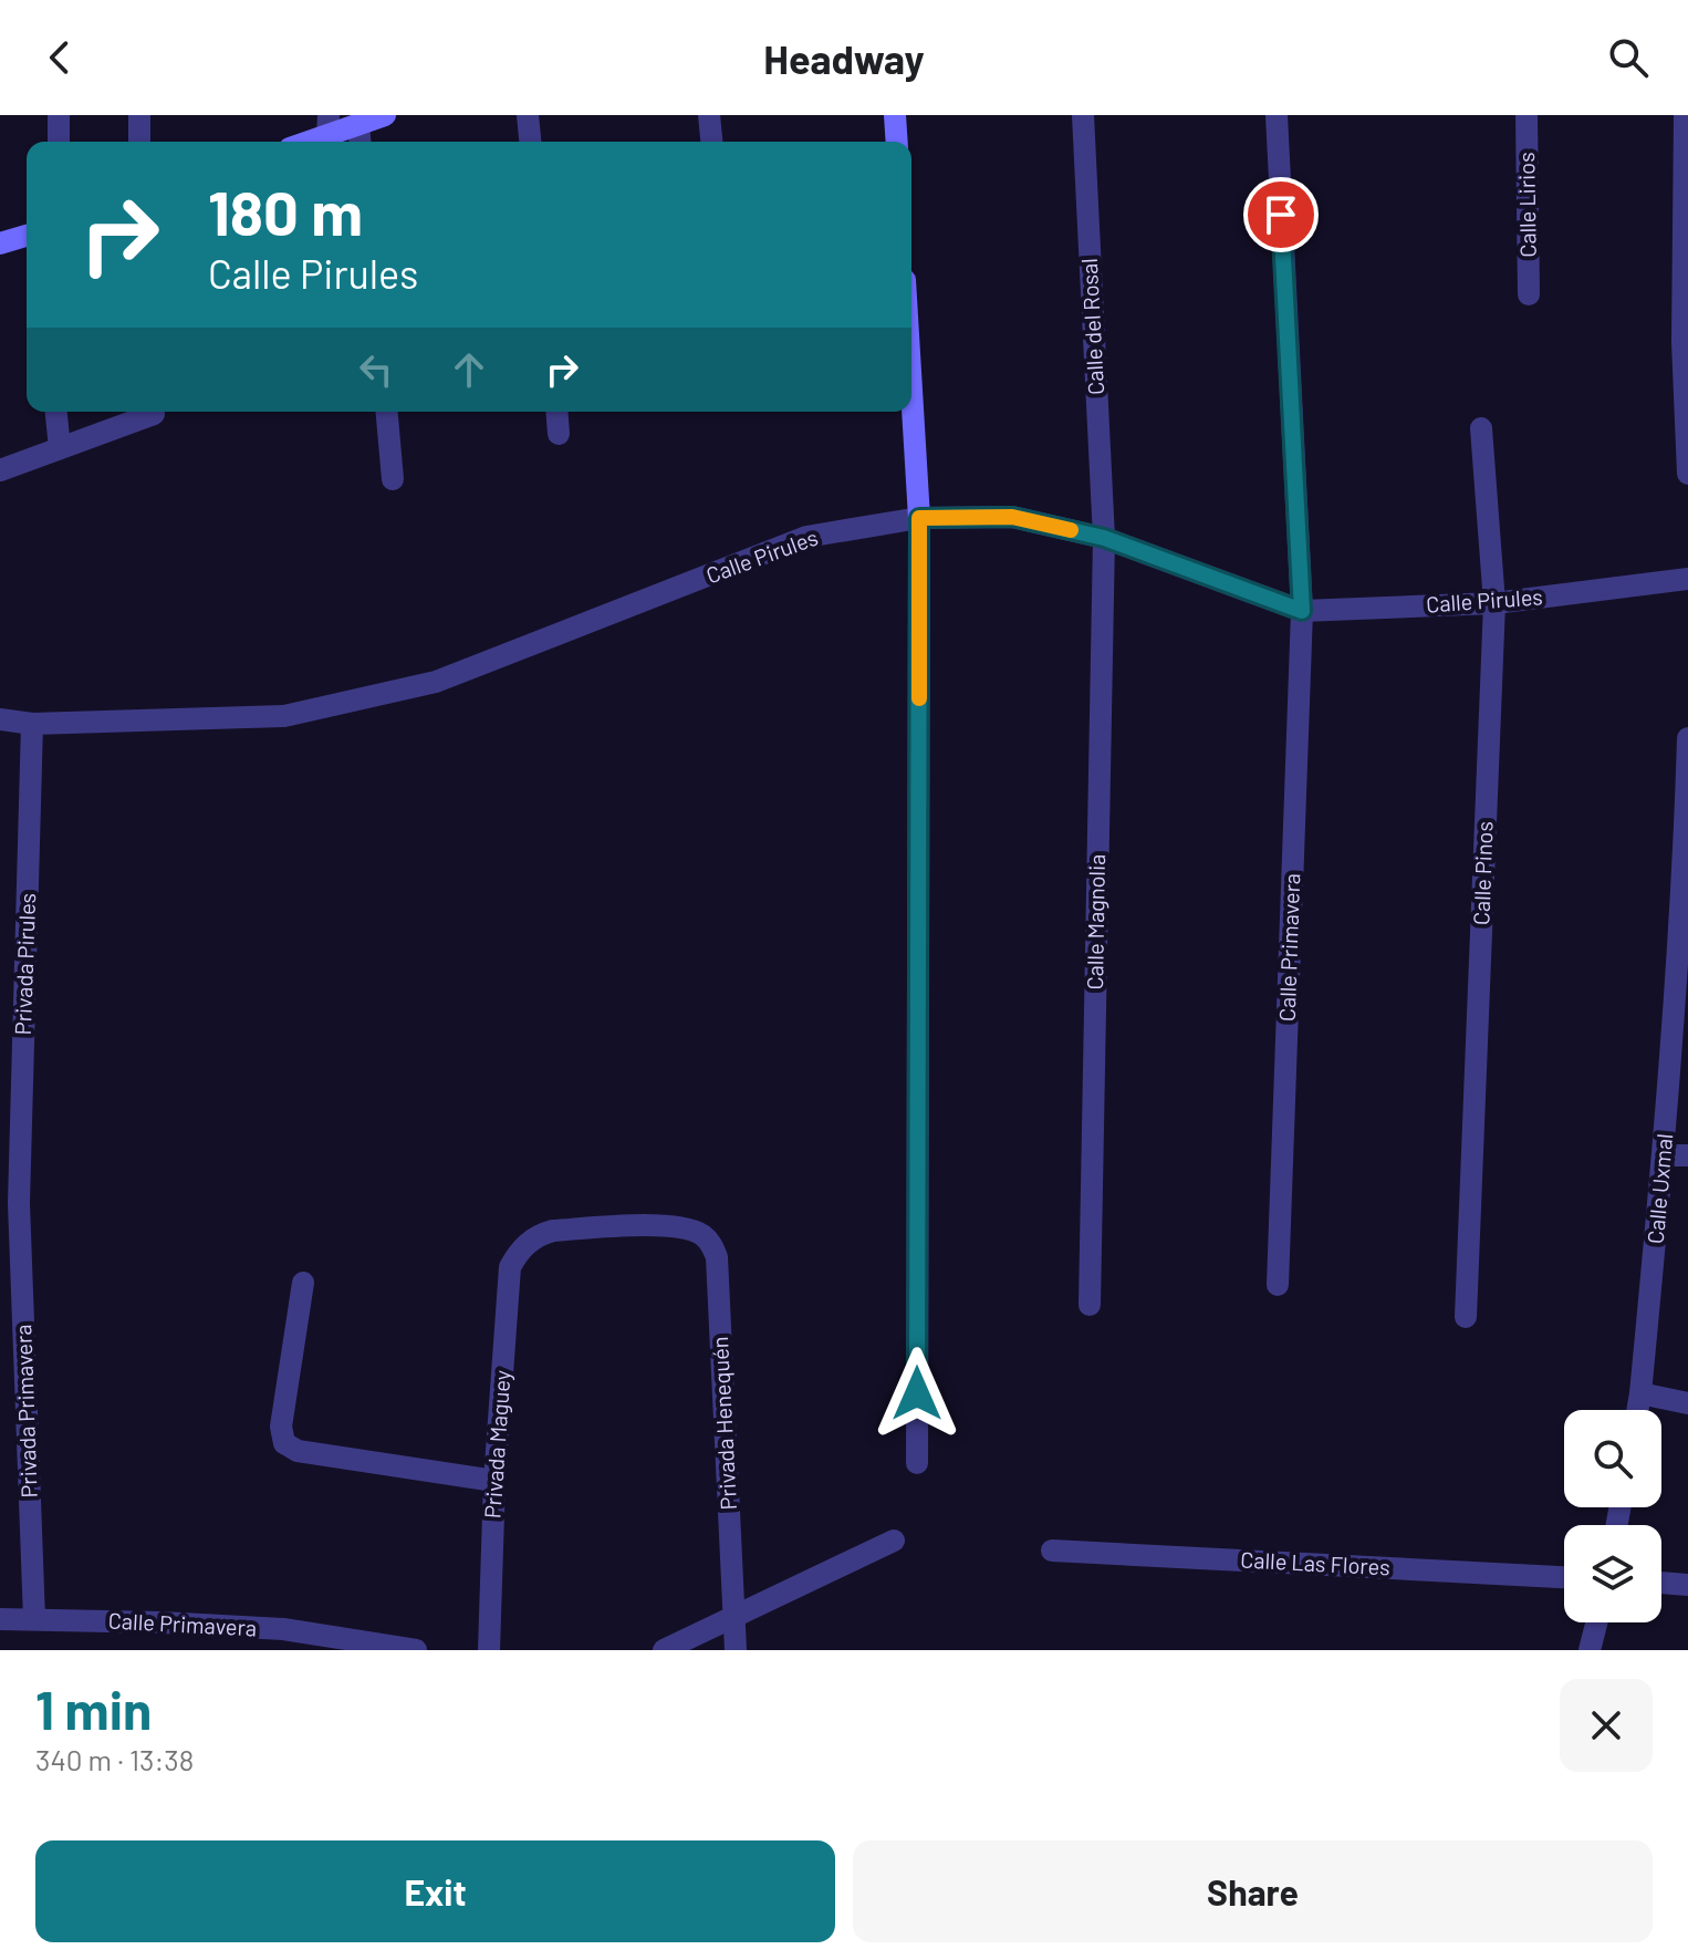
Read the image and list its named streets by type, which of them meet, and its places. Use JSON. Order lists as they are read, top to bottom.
{
  "streets": {
    "street": [
      "Calle Lirios",
      "Calle del Rosal",
      "Calle Pirules",
      "Calle Pinos",
      "Calle Magnolia",
      "Calle Primavera",
      "Privada Pirules",
      "Calle Uxmal",
      "Privada Primavera",
      "Privada Henequén",
      "Privada Maguey",
      "Calle Las Flores"
    ]
  },
  "crossings": [
    ["Calle del Rosal", "Calle Pirules"],
    ["Calle del Rosal", "Calle Magnolia"],
    ["Calle Pirules", "Calle Pinos"],
    ["Calle Pirules", "Calle Magnolia"],
    ["Calle Pirules", "Calle Primavera"],
    ["Calle Pirules", "Privada Pirules"],
    ["Calle Primavera", "Privada Primavera"],
    ["Privada Pirules", "Privada Primavera"],
    ["Privada Henequén", "Privada Maguey"]
  ],
  "page": {
    "header": "Headway",
    "turn": ["180 m", "Calle Pirules"],
    "heading": ["1 min", "340 m · 13:38"],
    "buttons": ["Exit", "Share"]
  }
}
